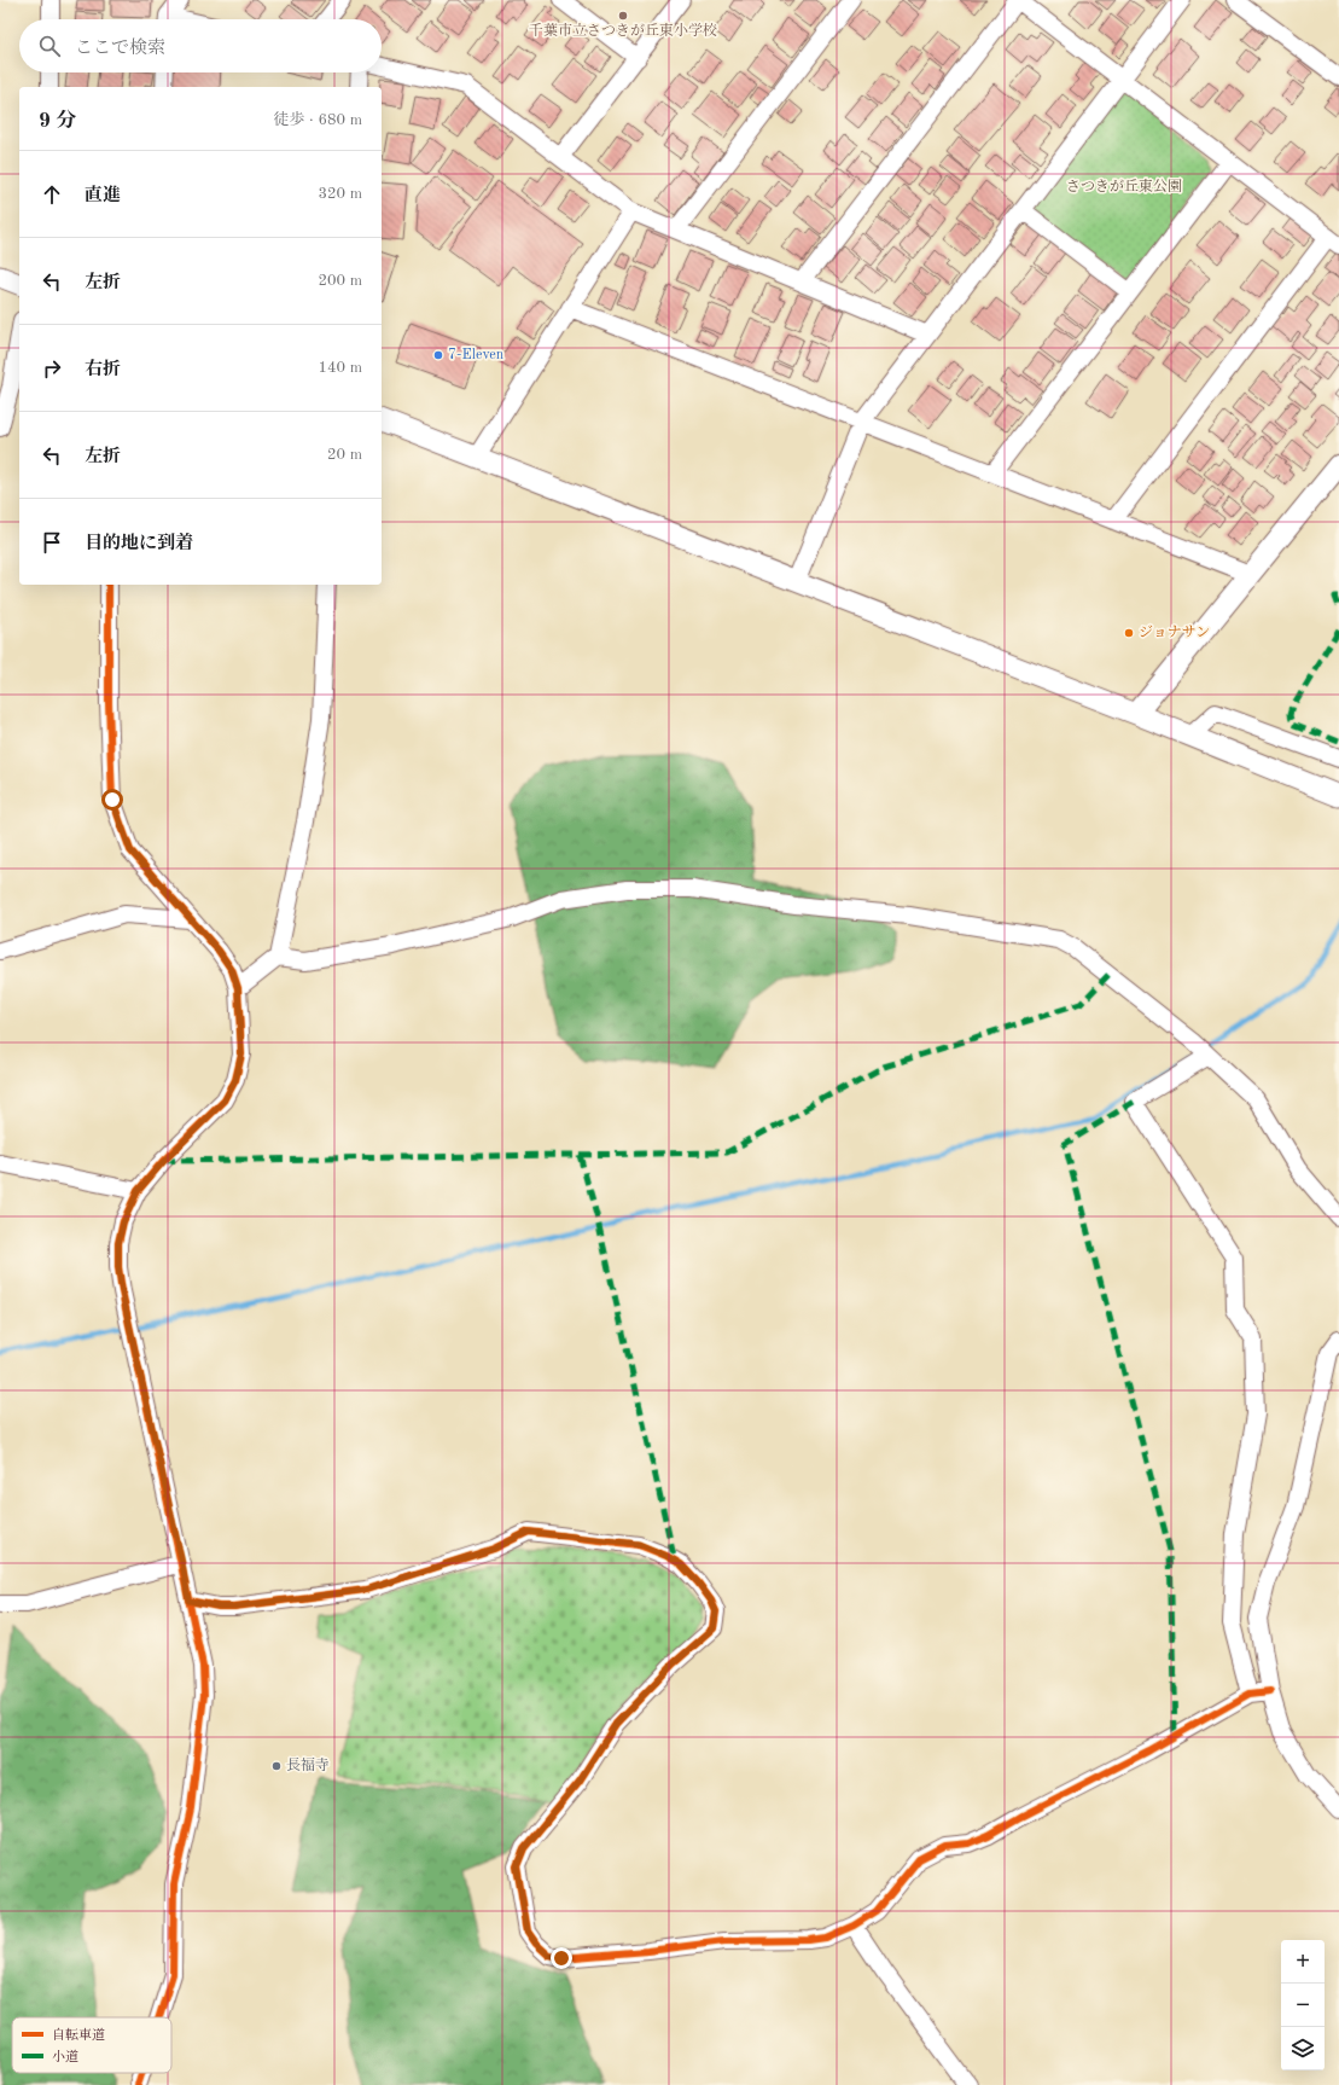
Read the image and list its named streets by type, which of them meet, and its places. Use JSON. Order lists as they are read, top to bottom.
{
  "parks": ["さつきが丘東公園"],
  "places": [
    "千葉市立さつきが丘東小学校",
    "7-Eleven",
    "ジョナサン",
    "長福寺"
  ],
  "legend": ["自転車道", "小道"],
  "page": {
    "search": "ここで検索",
    "heading": ["9 分", "徒歩 · 680 m"],
    "list": [
      ["直進", "320 m"],
      ["左折", "200 m"],
      ["右折", "140 m"],
      ["左折", "20 m"],
      "目的地に到着"
    ],
    "map_buttons": ["+", "−"]
  }
}
